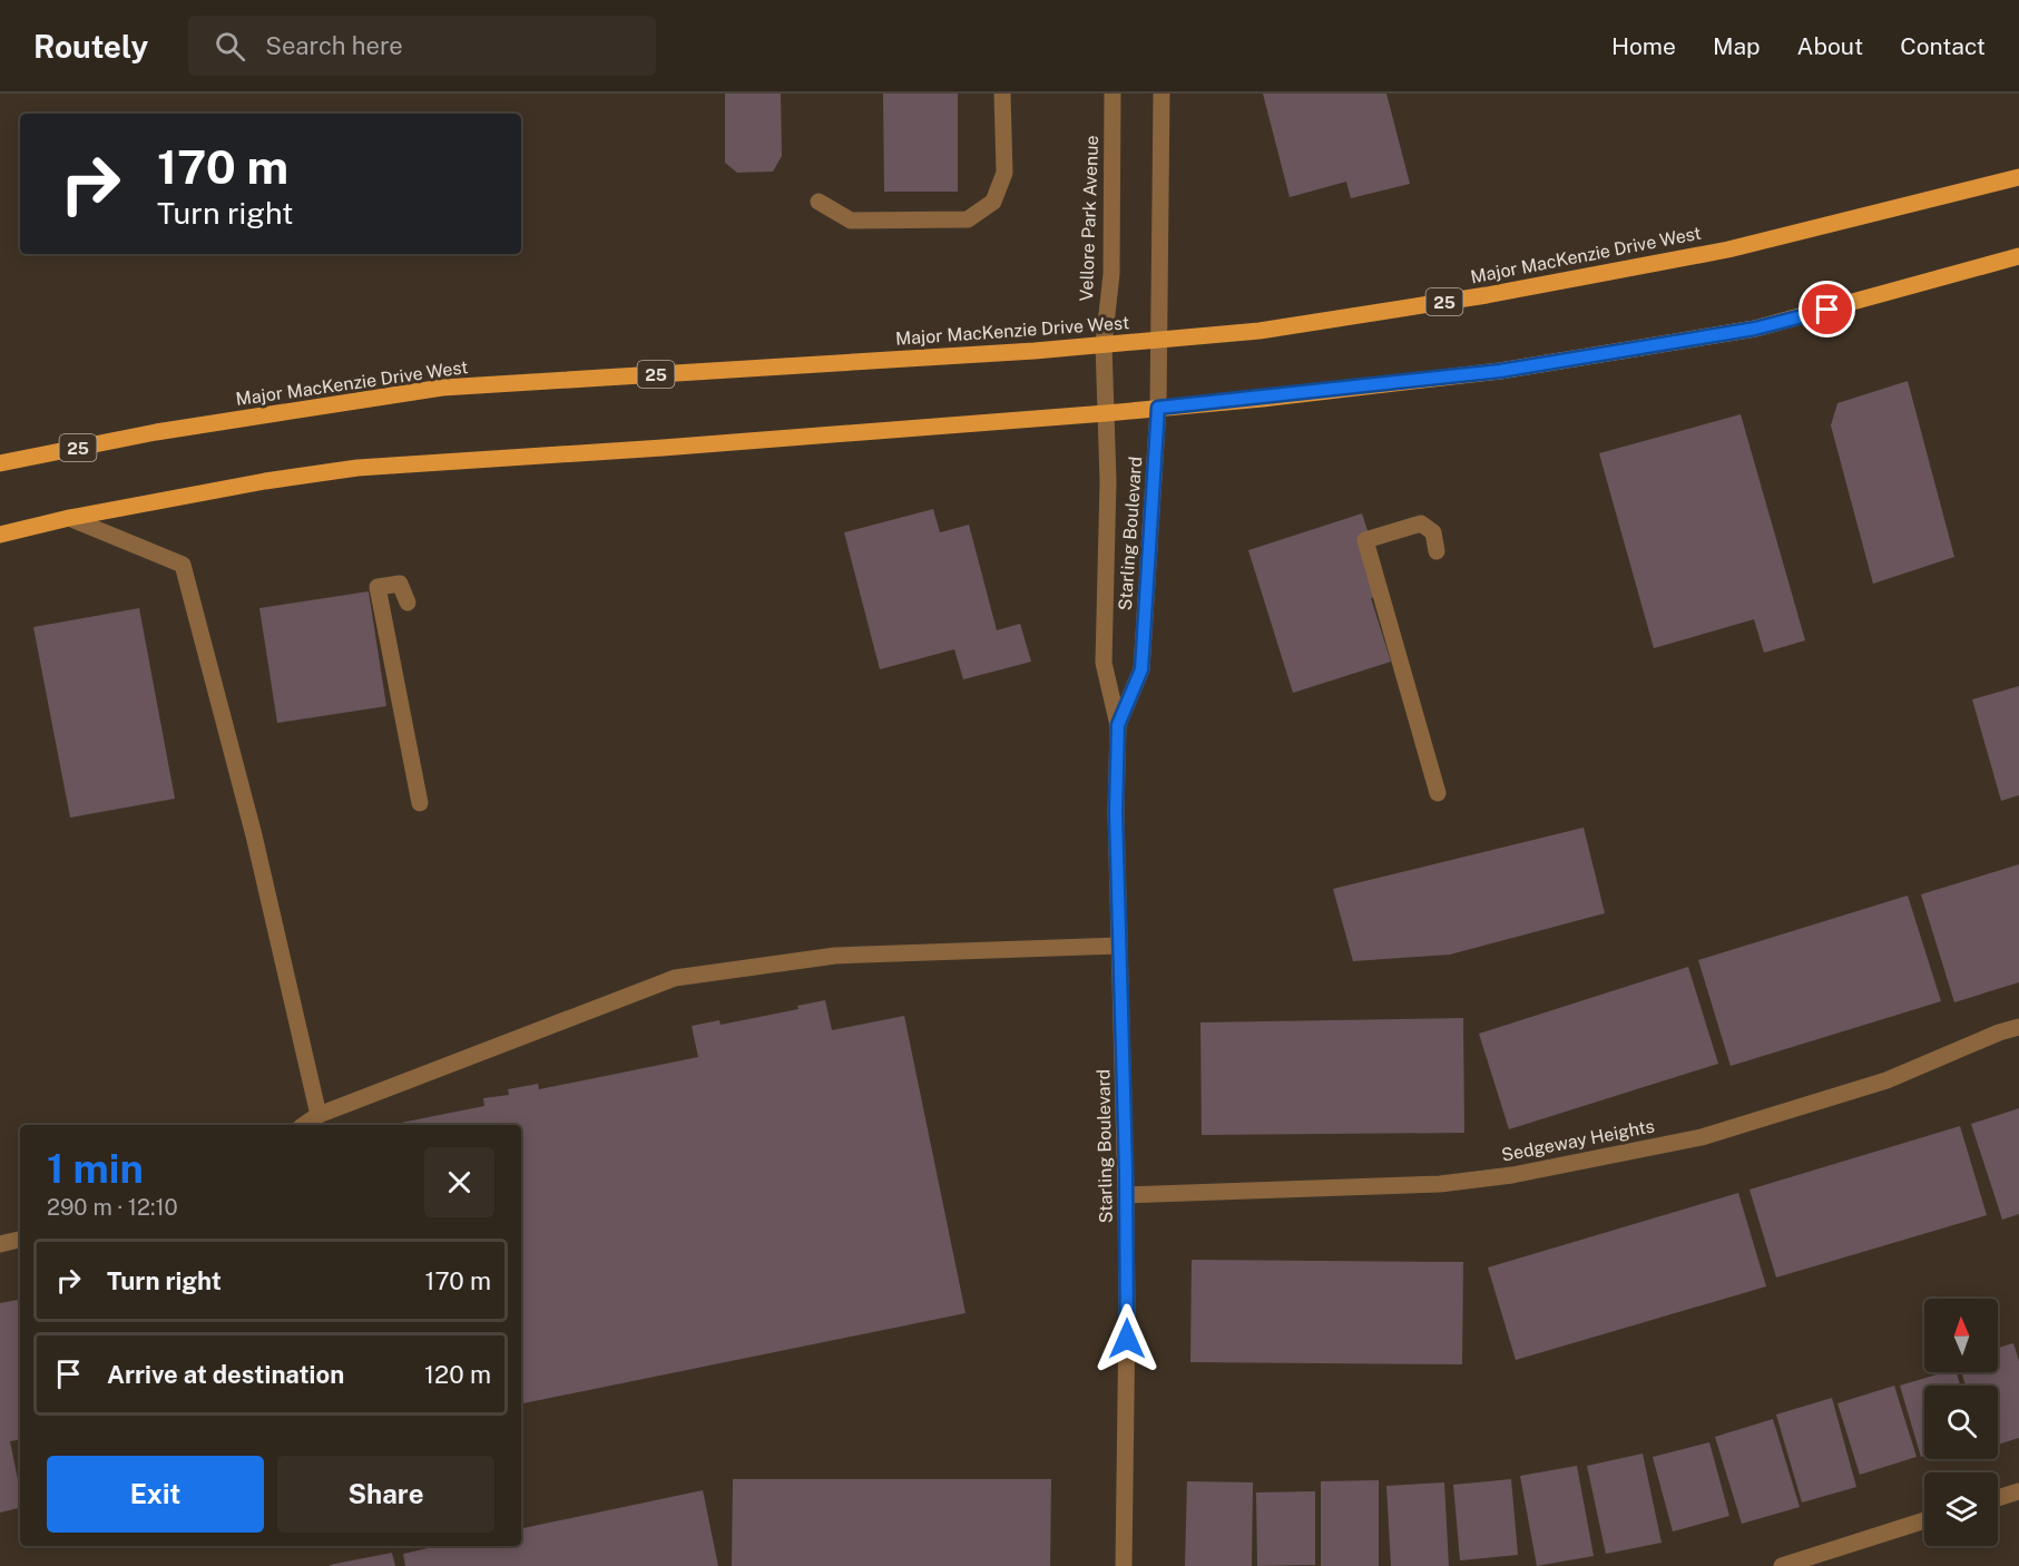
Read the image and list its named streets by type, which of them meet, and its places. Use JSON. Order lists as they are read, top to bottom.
{
  "streets": {
    "main road": ["Major MacKenzie Drive West", "25"],
    "street": ["Vellore Park Avenue", "Starling Boulevard", "Sedgeway Heights"]
  },
  "crossings": [
    ["Vellore Park Avenue", "Major MacKenzie Drive West"],
    ["Vellore Park Avenue", "Starling Boulevard"],
    ["Major MacKenzie Drive West", "Starling Boulevard"],
    ["Starling Boulevard", "Sedgeway Heights"]
  ],
  "north": "top",
  "page": {
    "header": "Routely",
    "search": "Search here",
    "nav": [
      "Home",
      "Map",
      "About",
      "Contact"
    ],
    "turn": ["170 m", "Turn right"],
    "heading": ["1 min", "290 m · 12:10"],
    "list": [
      {
        "name": "Turn right",
        "value": "170 m"
      },
      {
        "name": "Arrive at destination",
        "value": "120 m"
      }
    ],
    "buttons": ["Exit", "Share"]
  }
}
